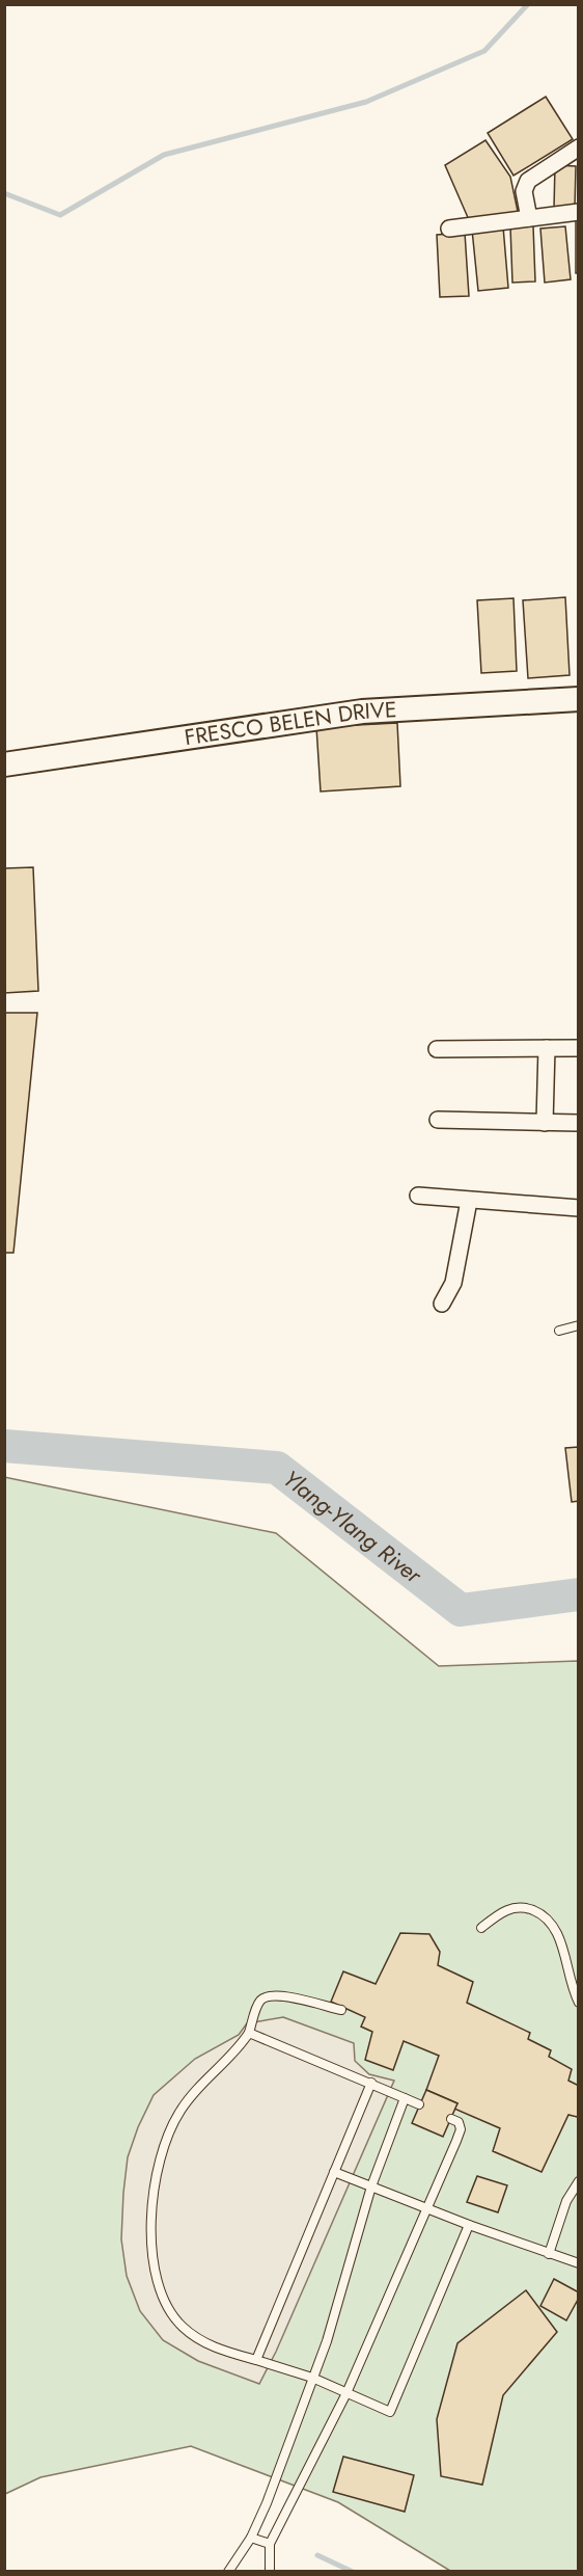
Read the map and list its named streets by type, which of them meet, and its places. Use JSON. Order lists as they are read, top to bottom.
{
  "streets": {
    "street": ["FRESCO BELEN DRIVE"]
  },
  "water": ["Ylang-Ylang River"]
}
